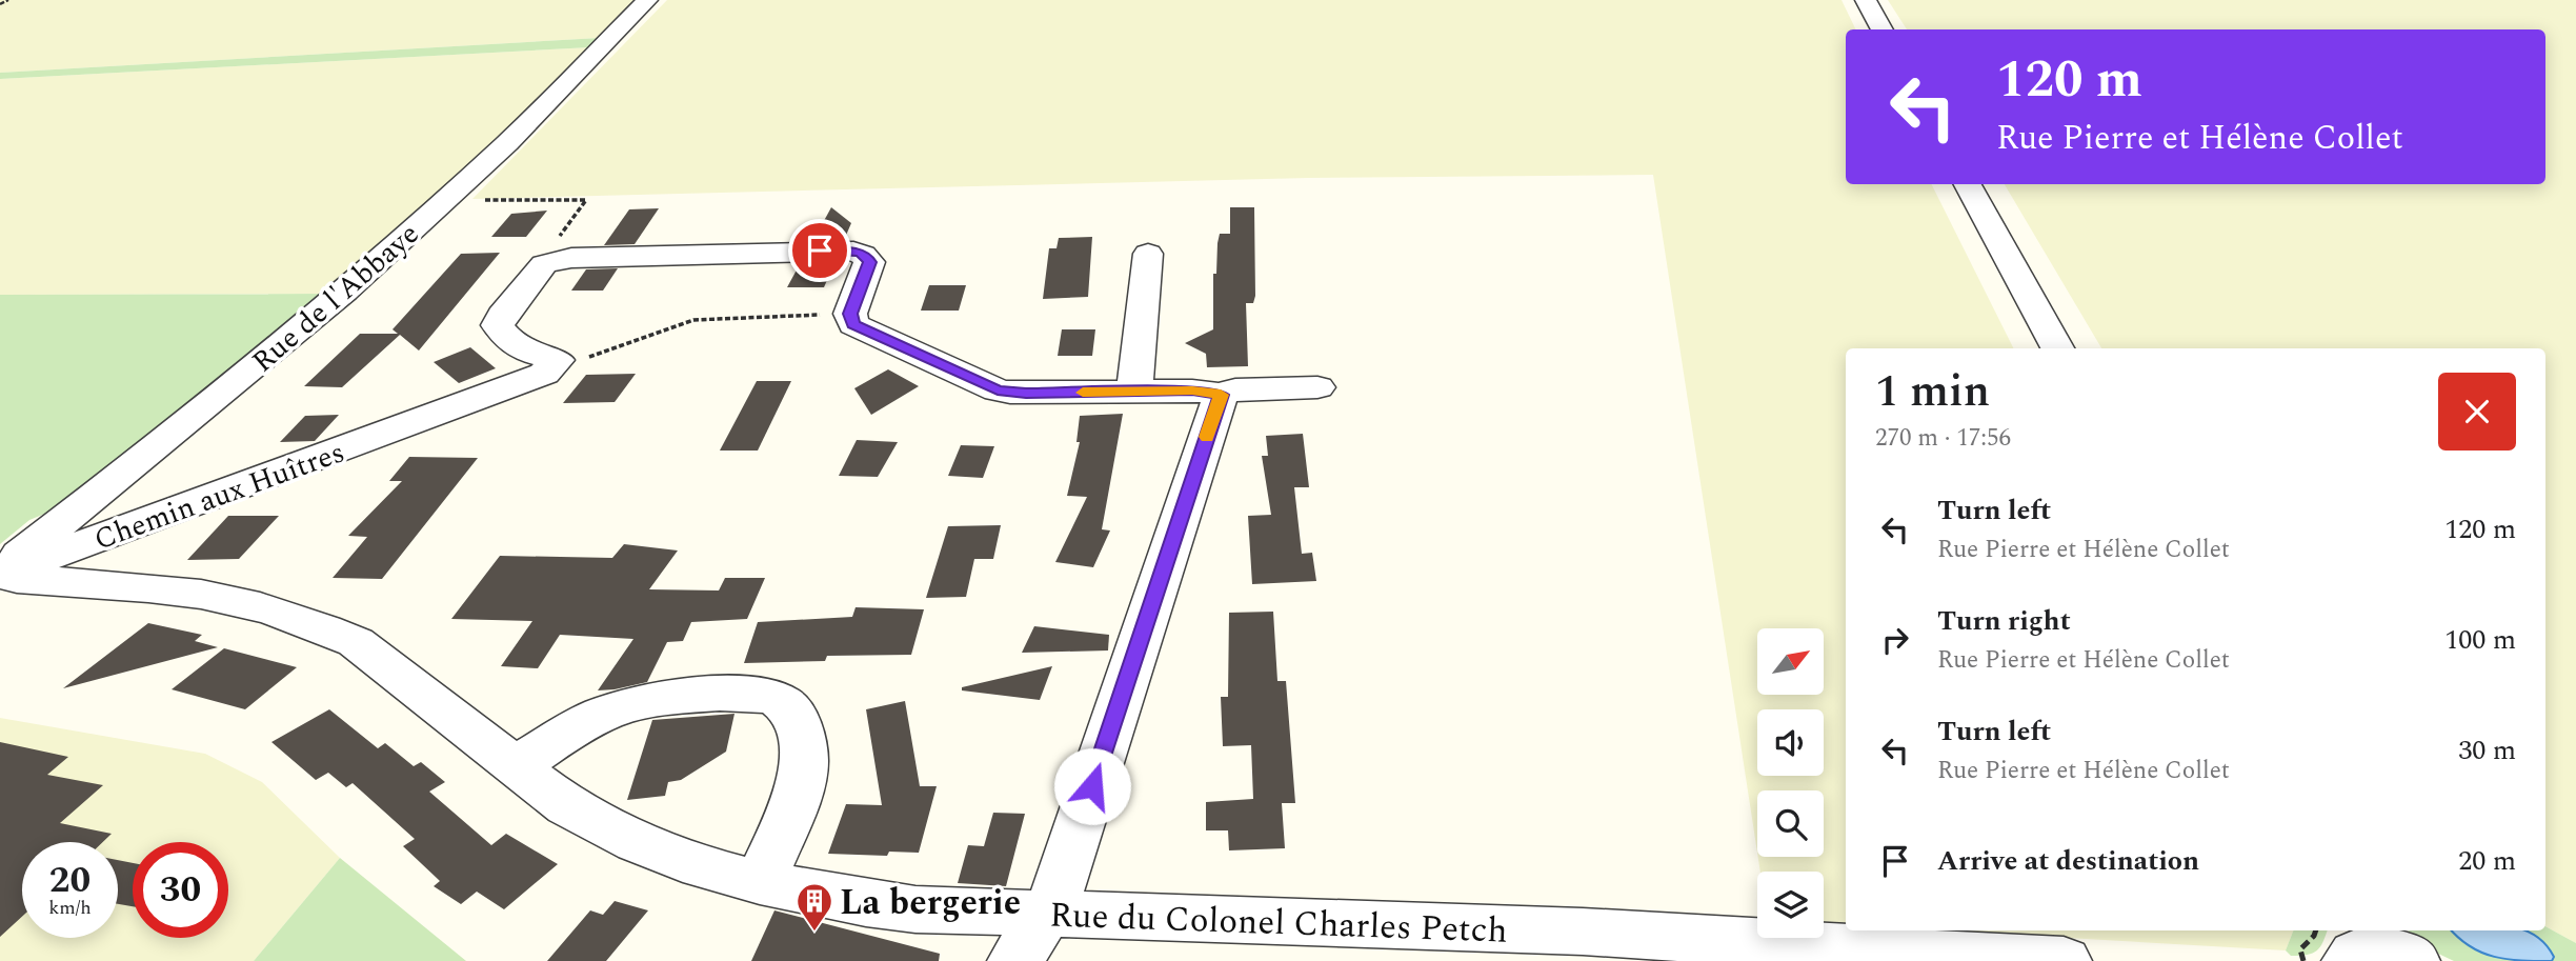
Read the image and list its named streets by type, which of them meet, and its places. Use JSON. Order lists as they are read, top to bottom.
{
  "streets": {
    "street": ["Rue de l'Abbaye", "Chemin aux Huîtres", "Rue du Colonel Charles Petch"]
  },
  "crossings": [
    ["Rue de l'Abbaye", "Chemin aux Huîtres"],
    ["Rue de l'Abbaye", "Rue du Colonel Charles Petch"],
    ["Chemin aux Huîtres", "Rue du Colonel Charles Petch"]
  ],
  "places": {
    "building": ["La bergerie"]
  },
  "north": "top right",
  "page": {
    "turn": ["120 m", "Rue Pierre et Hélène Collet"],
    "heading": ["1 min", "270 m · 17:56"],
    "list": [
      {
        "name": "Turn left",
        "note": "Rue Pierre et Hélène Collet",
        "value": "120 m"
      },
      {
        "name": "Turn right",
        "note": "Rue Pierre et Hélène Collet",
        "value": "100 m"
      },
      {
        "name": "Turn left",
        "note": "Rue Pierre et Hélène Collet",
        "value": "30 m"
      },
      {
        "name": "Arrive at destination",
        "value": "20 m"
      }
    ],
    "speed": "20 km/h",
    "limit": "30"
  }
}
